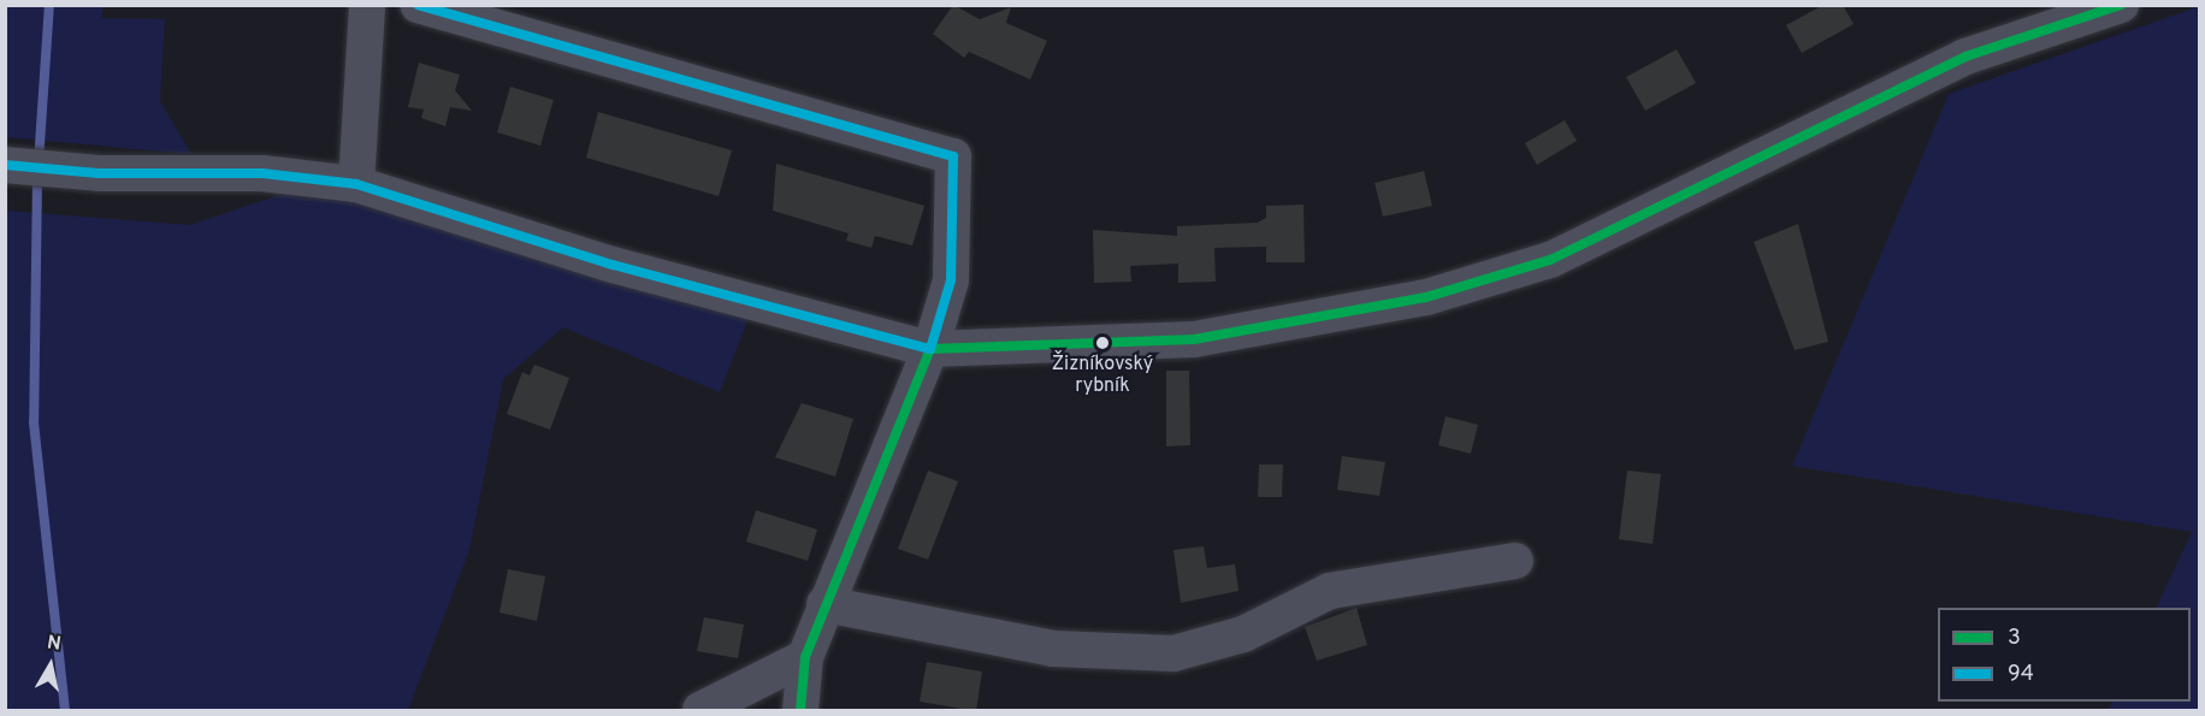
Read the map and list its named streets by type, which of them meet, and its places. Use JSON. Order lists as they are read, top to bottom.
{
  "places": ["Žizníkovský rybník"],
  "lines": ["transit line 3", "transit line 94"],
  "legend": ["3", "94"],
  "north": "top"
}
